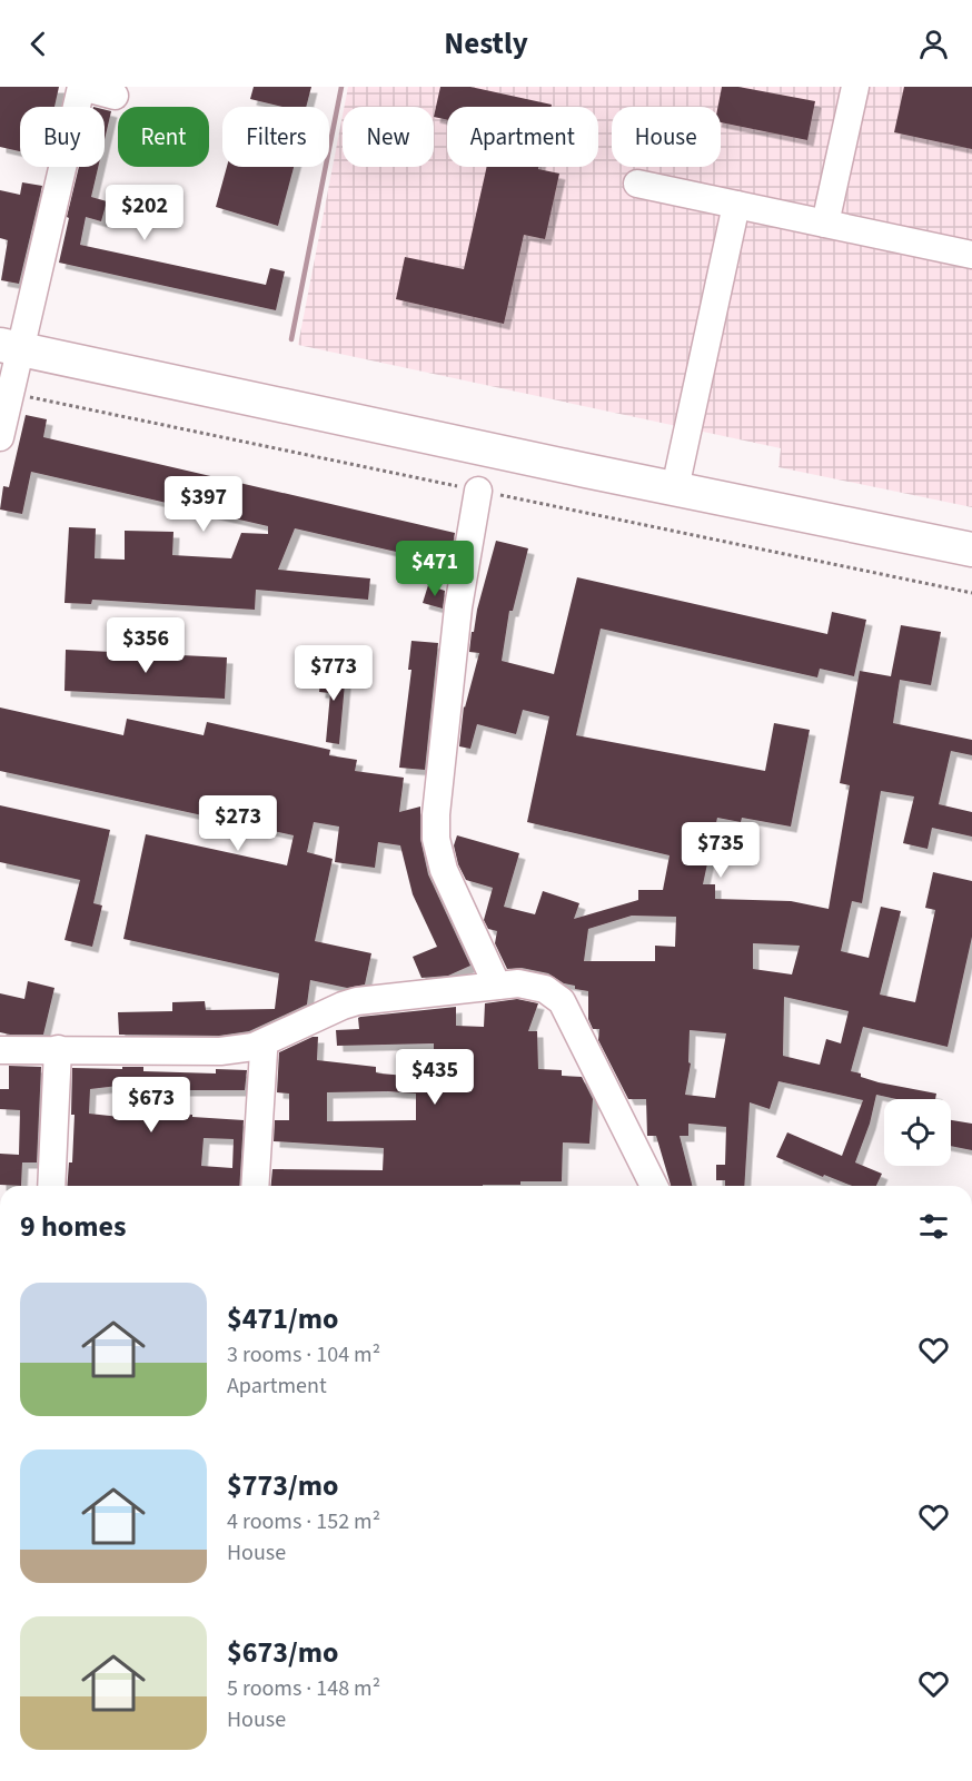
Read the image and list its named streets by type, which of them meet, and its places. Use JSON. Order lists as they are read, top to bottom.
{
  "page": {
    "header": "Nestly",
    "chip": [
      "Buy",
      "Rent",
      "Filters",
      "New",
      "Apartment",
      "House"
    ],
    "price": [
      "$202",
      "$397",
      "$471",
      "$356",
      "$773",
      "$273",
      "$735",
      "$435",
      "$673"
    ],
    "heading": "9 homes",
    "list": [
      {
        "name": "$471/mo",
        "note": "3 rooms · 104 m² · Apartment"
      },
      {
        "name": "$773/mo",
        "note": "4 rooms · 152 m² · House"
      },
      {
        "name": "$673/mo",
        "note": "5 rooms · 148 m² · House"
      }
    ]
  }
}
